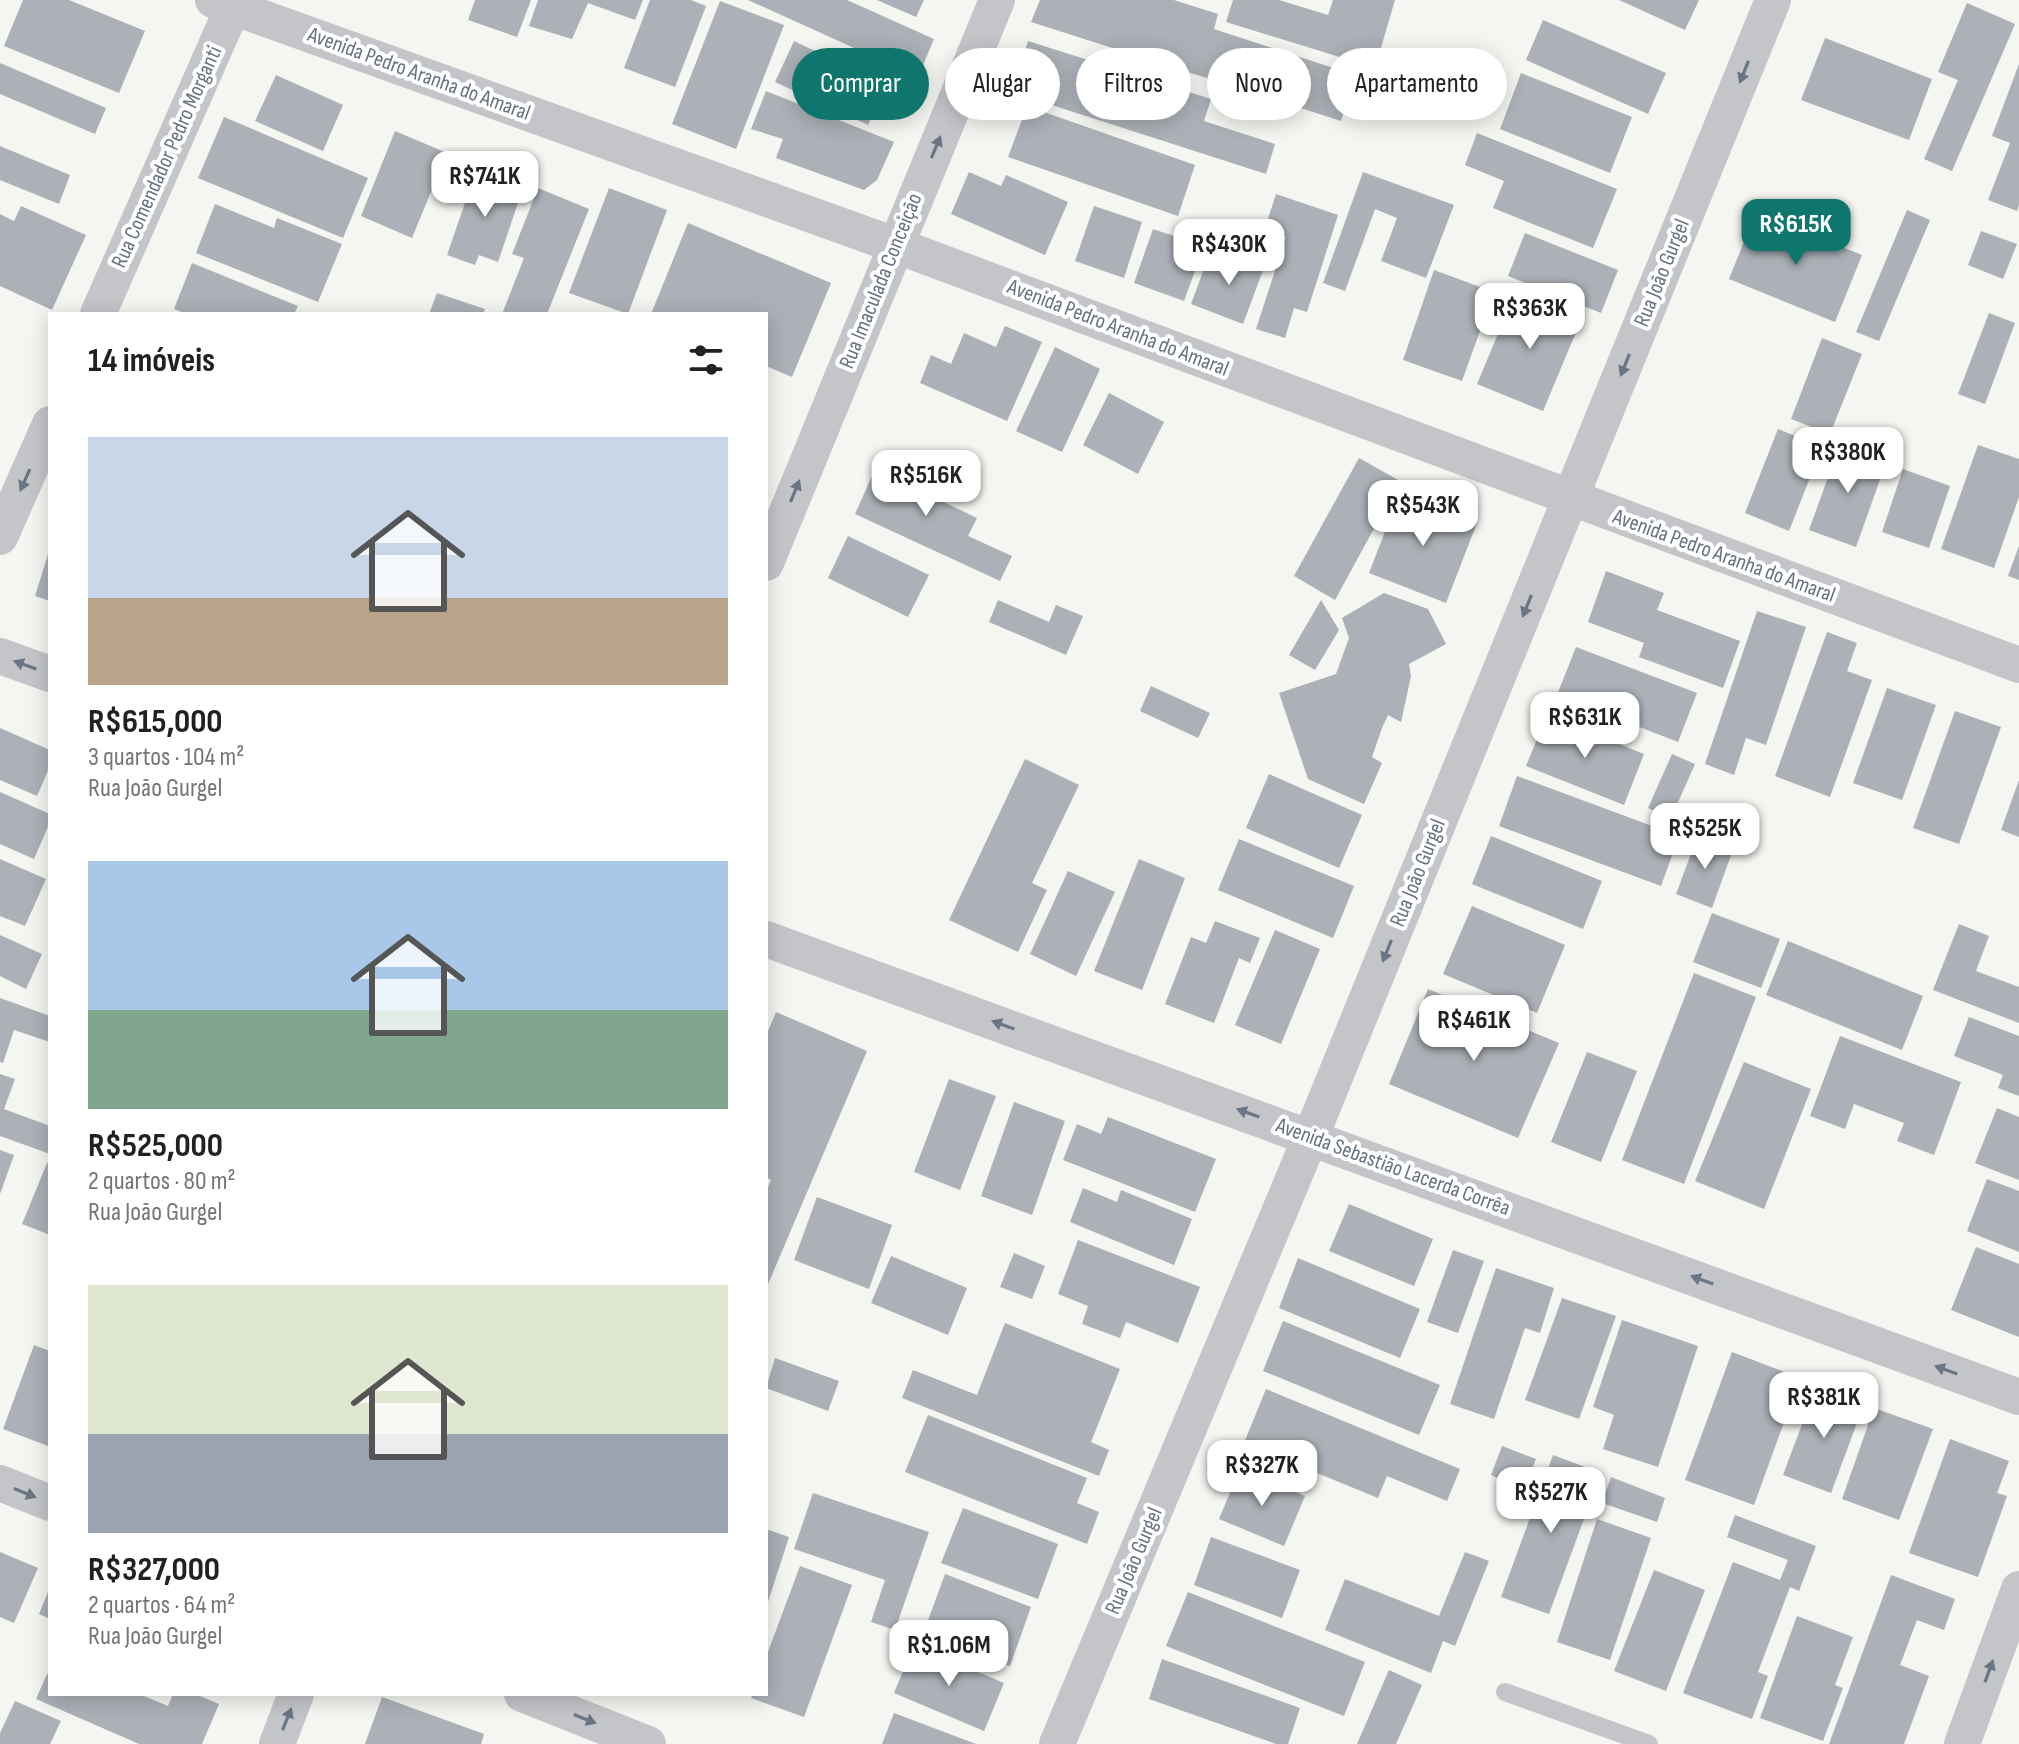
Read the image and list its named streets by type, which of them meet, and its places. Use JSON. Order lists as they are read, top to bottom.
{
  "streets": {
    "street": [
      "Avenida Pedro Aranha do Amaral",
      "Rua Comendador Pedro Morganti",
      "Rua João Gurgel",
      "Rua Imaculada Conceição",
      "Avenida Sebastião Lacerda Corrêa"
    ]
  },
  "crossings": [
    ["Avenida Pedro Aranha do Amaral", "Rua Comendador Pedro Morganti"],
    ["Avenida Pedro Aranha do Amaral", "Rua João Gurgel"],
    ["Avenida Pedro Aranha do Amaral", "Rua Imaculada Conceição"],
    ["Rua João Gurgel", "Avenida Sebastião Lacerda Corrêa"]
  ],
  "one_way": ["Rua João Gurgel", "Rua Imaculada Conceição", "Avenida Sebastião Lacerda Corrêa"],
  "page": {
    "chip": [
      "Comprar",
      "Alugar",
      "Filtros",
      "Novo",
      "Apartamento"
    ],
    "price": [
      "R$741K",
      "R$615K",
      "R$430K",
      "R$363K",
      "R$380K",
      "R$516K",
      "R$543K",
      "R$631K",
      "R$525K",
      "R$461K",
      "R$381K",
      "R$327K",
      "R$527K",
      "R$1.06M"
    ],
    "heading": "14 imóveis",
    "list": [
      {
        "name": "R$615,000",
        "note": "3 quartos · 104 m² · Rua João Gurgel"
      },
      {
        "name": "R$525,000",
        "note": "2 quartos · 80 m² · Rua João Gurgel"
      },
      {
        "name": "R$327,000",
        "note": "2 quartos · 64 m² · Rua João Gurgel"
      }
    ]
  }
}
